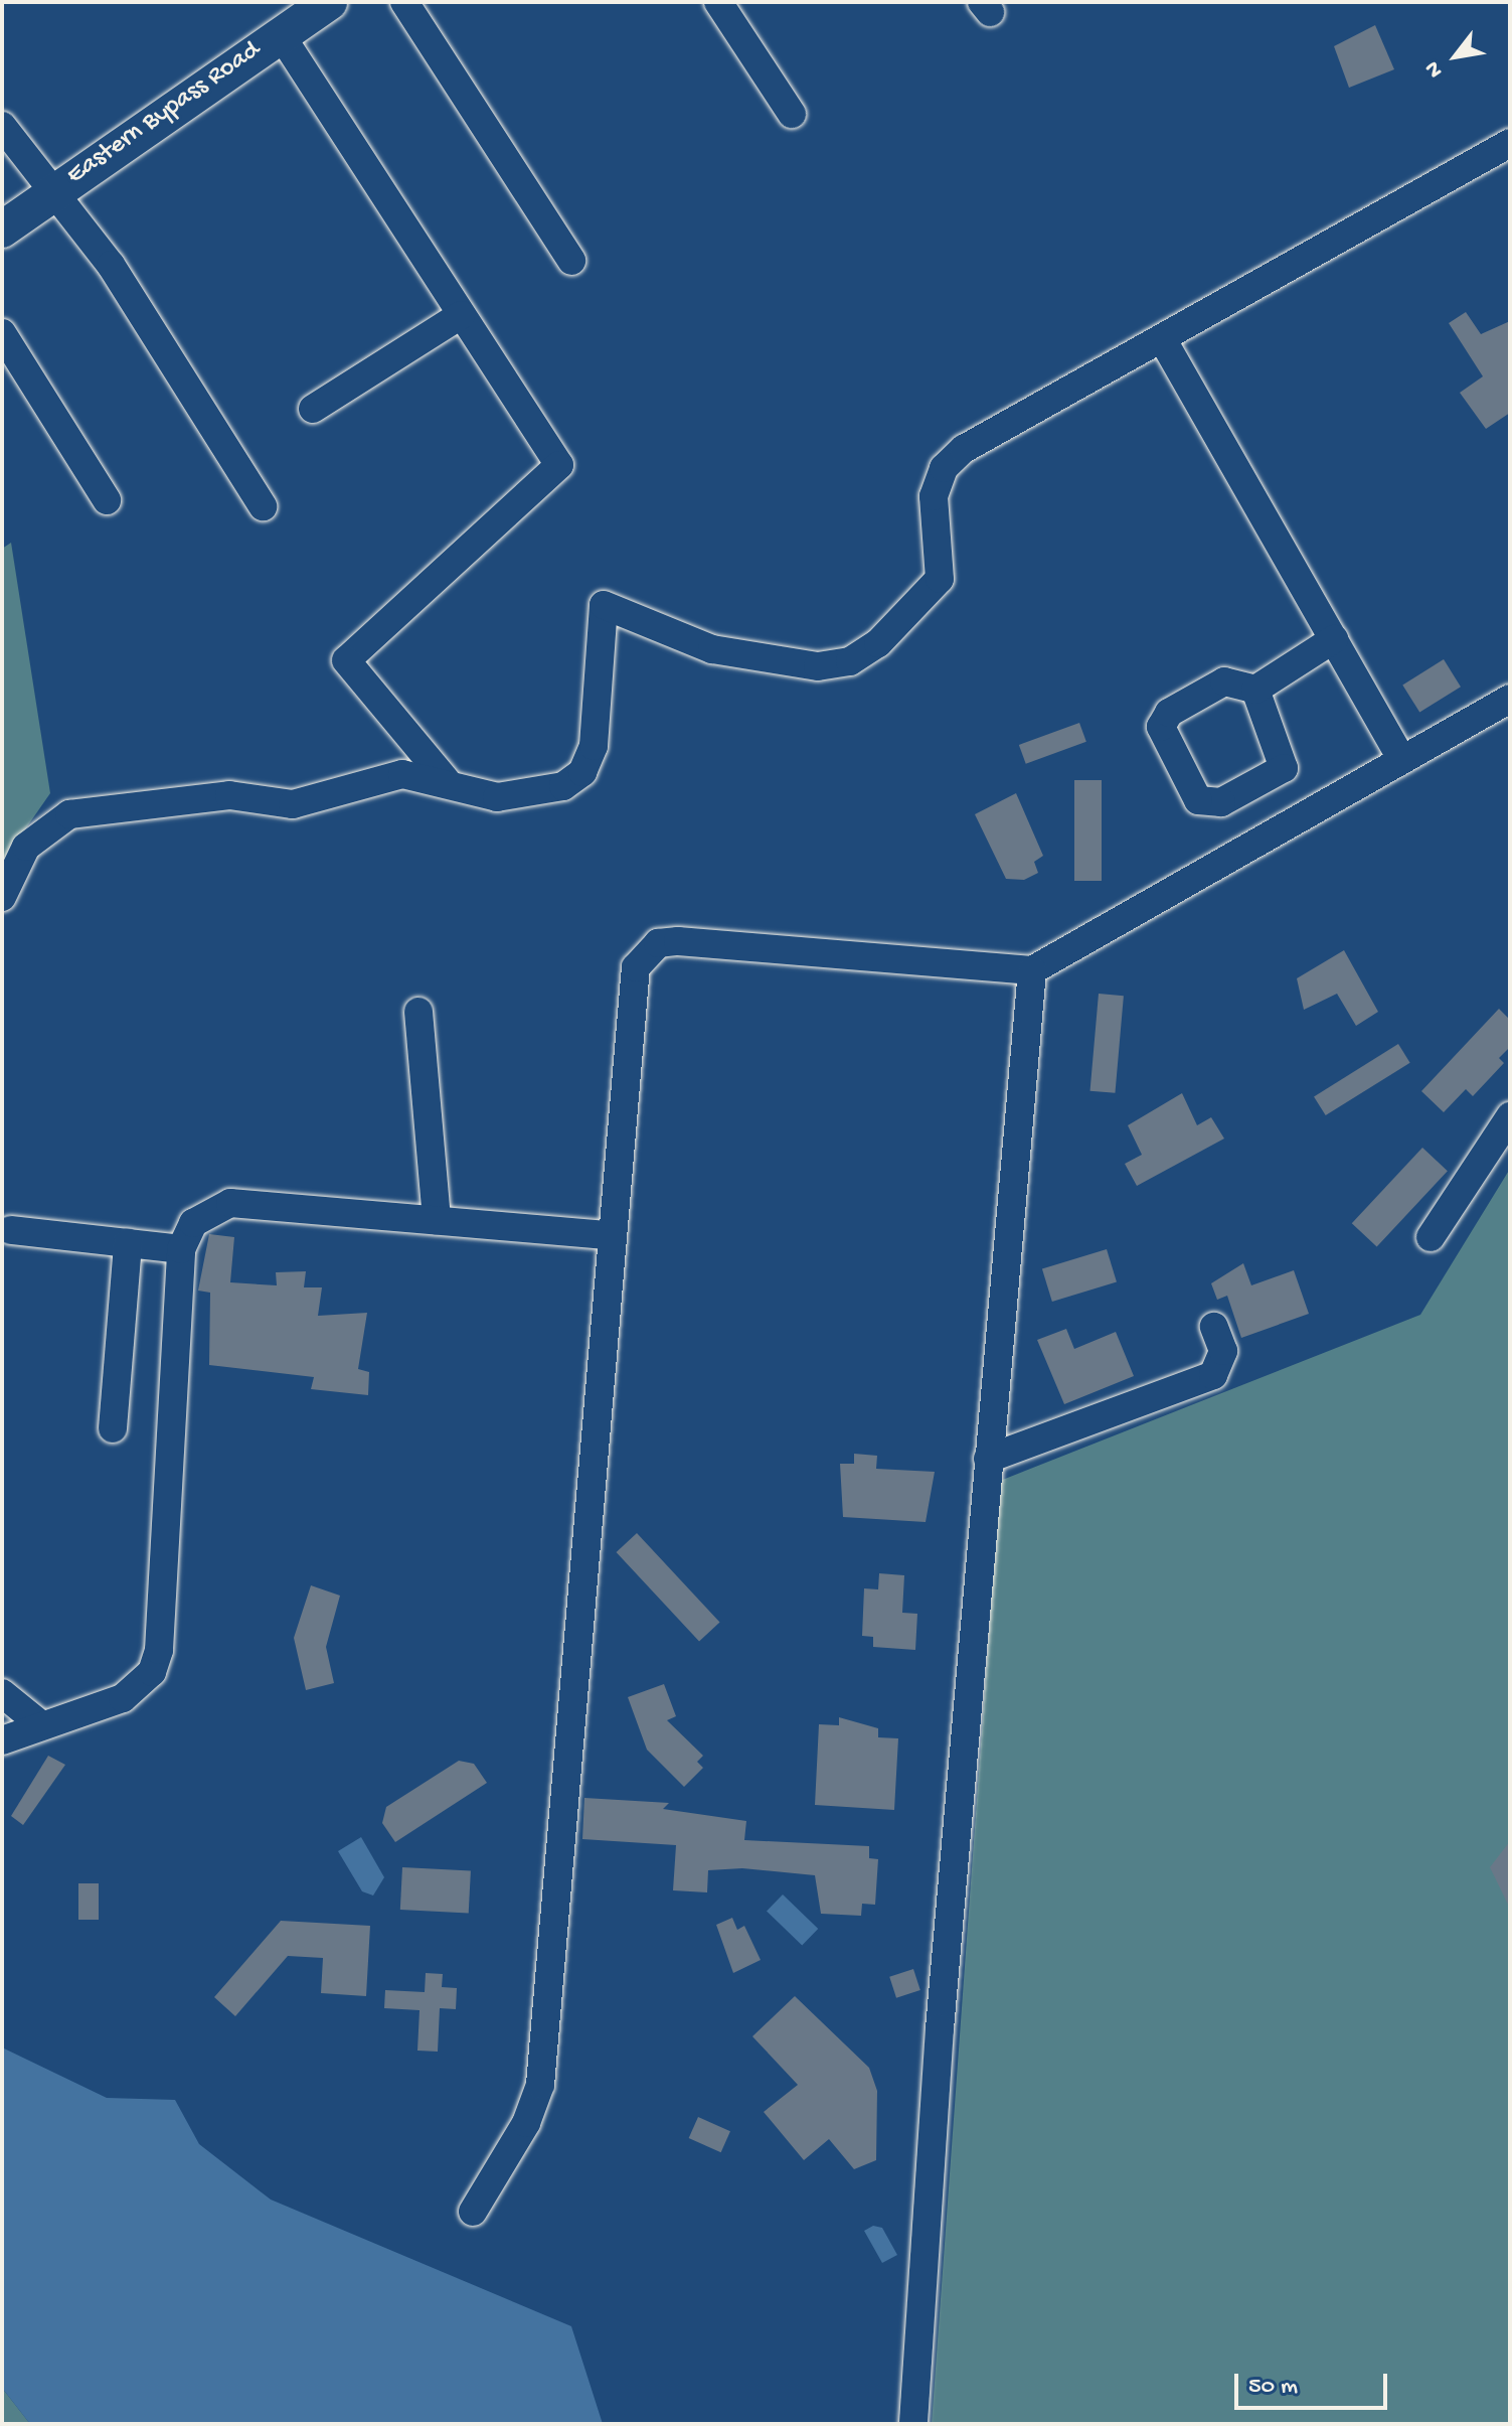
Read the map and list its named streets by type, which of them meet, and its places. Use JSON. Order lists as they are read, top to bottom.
{
  "streets": {
    "main road": ["Eastern Bypass Road"]
  },
  "scale_bar": "50 m",
  "north": "bottom left"
}
